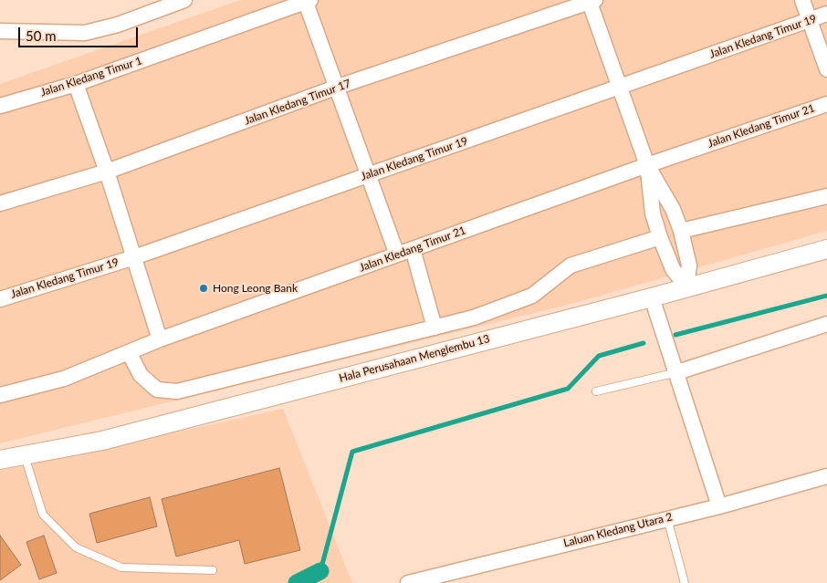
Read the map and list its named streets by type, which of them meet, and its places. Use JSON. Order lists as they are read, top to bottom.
{
  "streets": {
    "street": [
      "Jalan Kledang Timur 19",
      "Jalan Kledang Timur 1",
      "Jalan Kledang Timur 17",
      "Jalan Kledang Timur 21",
      "Hala Perusahaan Menglembu 13",
      "Laluan Kledang Utara 2"
    ]
  },
  "places": ["Hong Leong Bank"],
  "scale_bar": "50 m"
}
